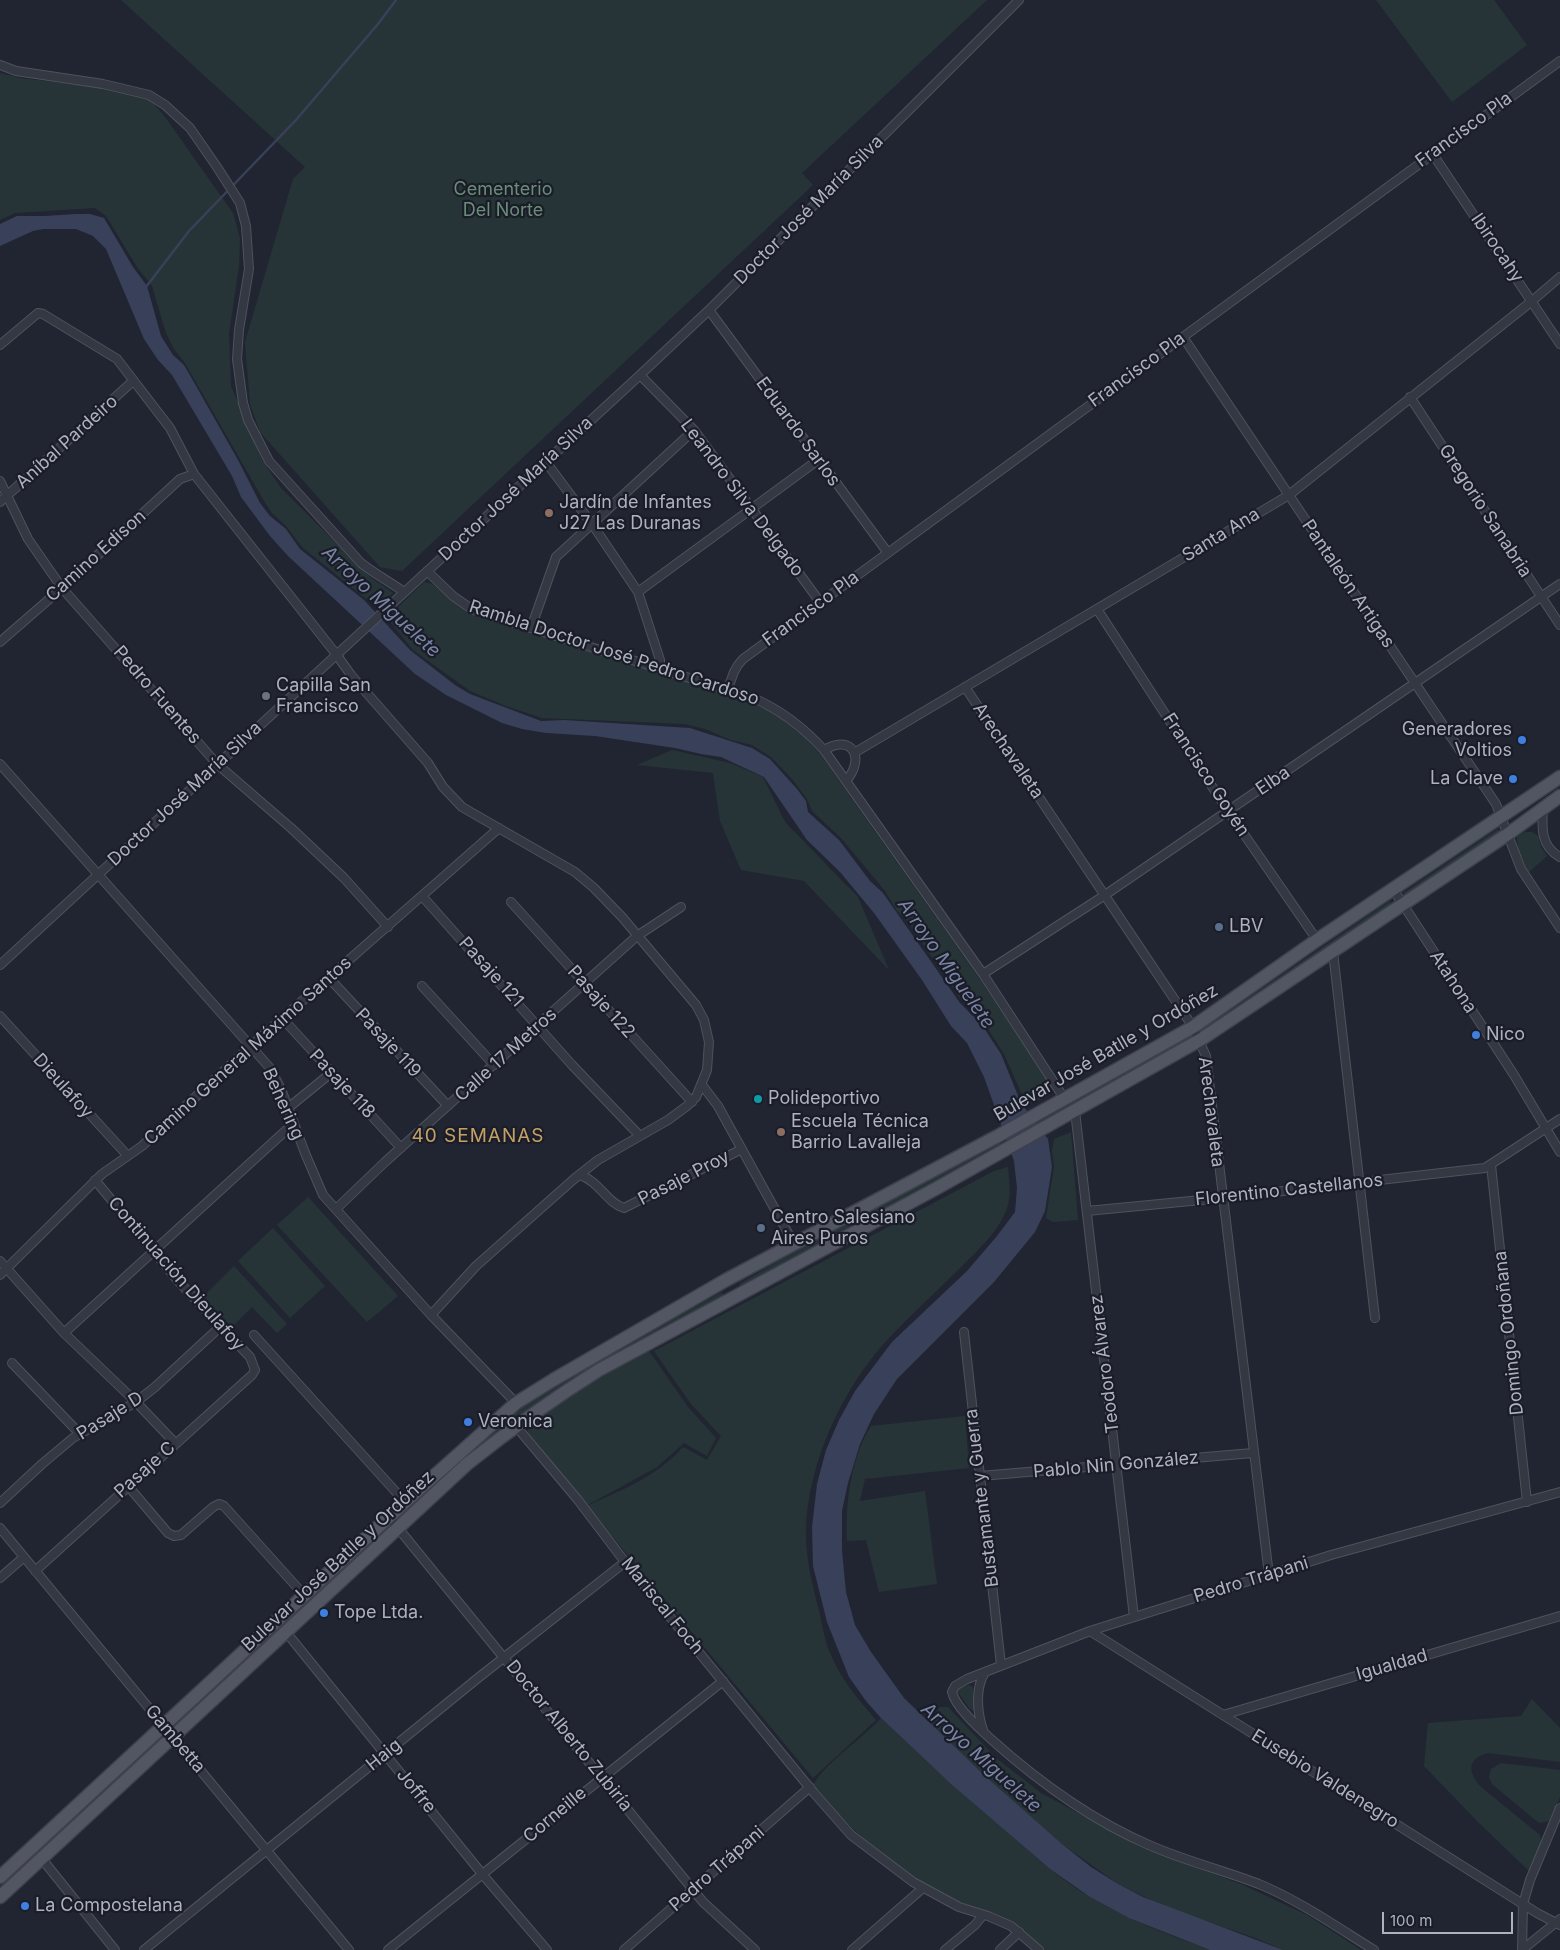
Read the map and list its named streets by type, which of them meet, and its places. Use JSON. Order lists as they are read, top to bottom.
{
  "streets": {
    "main road": ["Bulevar José Batlle y Ordóñez"],
    "street": [
      "Francisco Pla",
      "Doctor José María Silva",
      "Ibirocahy",
      "Eduardo Sarlos",
      "Aníbal Pardeiro",
      "Leandro Silva Delgado",
      "Gregorio Sanabria",
      "Santa Ana",
      "Camino Edison",
      "Pantaleón Artigas",
      "Rambla Doctor José Pedro Cardoso",
      "Pedro Fuentes",
      "Arechavaleta",
      "Francisco Goyén",
      "Elba",
      "Pasaje 121",
      "Atahona",
      "Pasaje 122",
      "Pasaje 119",
      "Camino General Máximo Santos",
      "Calle 17 Metros",
      "Pasaje 118",
      "Dieulafoy",
      "Behering",
      "Pasaje Proy",
      "Florentino Castellanos",
      "Continuación Dieulafoy",
      "Domingo Ordoñana",
      "Teodoro Álvarez",
      "Pasaje D",
      "Pablo Nin González",
      "Pasaje C",
      "Bustamante y Guerra",
      "Pedro Trápani",
      "Mariscal Foch",
      "Igualdad",
      "Doctor Alberto Zubiría",
      "Gambetta",
      "Haig",
      "Eusebio Valdenegro",
      "Joffre",
      "Corneille"
    ]
  },
  "crossings": [
    ["Francisco Pla", "Ibirocahy"],
    ["Francisco Pla", "Eduardo Sarlos"],
    ["Francisco Pla", "Leandro Silva Delgado"],
    ["Francisco Pla", "Pantaleón Artigas"],
    ["Francisco Pla", "Rambla Doctor José Pedro Cardoso"],
    ["Doctor José María Silva", "Eduardo Sarlos"],
    ["Doctor José María Silva", "Leandro Silva Delgado"],
    ["Doctor José María Silva", "Rambla Doctor José Pedro Cardoso"],
    ["Doctor José María Silva", "Pedro Fuentes"],
    ["Doctor José María Silva", "Behering"],
    ["Ibirocahy", "Santa Ana"],
    ["Aníbal Pardeiro", "Pedro Fuentes"],
    ["Gregorio Sanabria", "Santa Ana"],
    ["Gregorio Sanabria", "Elba"],
    ["Santa Ana", "Pantaleón Artigas"],
    ["Santa Ana", "Arechavaleta"],
    ["Santa Ana", "Francisco Goyén"],
    ["Camino Edison", "Pedro Fuentes"],
    ["Pantaleón Artigas", "Elba"],
    ["Pantaleón Artigas", "Bulevar José Batlle y Ordóñez"],
    ["Rambla Doctor José Pedro Cardoso", "Elba"],
    ["Rambla Doctor José Pedro Cardoso", "Bulevar José Batlle y Ordóñez"],
    ["Pedro Fuentes", "Camino General Máximo Santos"],
    ["Arechavaleta", "Elba"],
    ["Arechavaleta", "Bulevar José Batlle y Ordóñez"],
    ["Arechavaleta", "Florentino Castellanos"],
    ["Arechavaleta", "Pablo Nin González"],
    ["Arechavaleta", "Pedro Trápani"],
    ["Francisco Goyén", "Elba"],
    ["Francisco Goyén", "Bulevar José Batlle y Ordóñez"],
    ["Pasaje 121", "Camino General Máximo Santos"],
    ["Pasaje 121", "Calle 17 Metros"],
    ["Atahona", "Bulevar José Batlle y Ordóñez"],
    ["Pasaje 122", "Calle 17 Metros"],
    ["Pasaje 119", "Camino General Máximo Santos"],
    ["Pasaje 119", "Calle 17 Metros"],
    ["Camino General Máximo Santos", "Pasaje 118"],
    ["Camino General Máximo Santos", "Dieulafoy"],
    ["Camino General Máximo Santos", "Behering"],
    ["Camino General Máximo Santos", "Continuación Dieulafoy"],
    ["Bulevar José Batlle y Ordóñez", "Behering"],
    ["Bulevar José Batlle y Ordóñez", "Teodoro Álvarez"],
    ["Bulevar José Batlle y Ordóñez", "Mariscal Foch"],
    ["Bulevar José Batlle y Ordóñez", "Doctor Alberto Zubiría"],
    ["Bulevar José Batlle y Ordóñez", "Gambetta"],
    ["Bulevar José Batlle y Ordóñez", "Joffre"],
    ["Calle 17 Metros", "Pasaje 118"],
    ["Calle 17 Metros", "Behering"],
    ["Florentino Castellanos", "Domingo Ordoñana"],
    ["Florentino Castellanos", "Teodoro Álvarez"],
    ["Continuación Dieulafoy", "Pasaje D"],
    ["Continuación Dieulafoy", "Pasaje C"],
    ["Domingo Ordoñana", "Pedro Trápani"],
    ["Teodoro Álvarez", "Pablo Nin González"],
    ["Teodoro Álvarez", "Pedro Trápani"],
    ["Pablo Nin González", "Bustamante y Guerra"],
    ["Pasaje C", "Gambetta"],
    ["Bustamante y Guerra", "Pedro Trápani"],
    ["Pedro Trápani", "Mariscal Foch"],
    ["Pedro Trápani", "Doctor Alberto Zubiría"],
    ["Pedro Trápani", "Eusebio Valdenegro"],
    ["Mariscal Foch", "Haig"],
    ["Mariscal Foch", "Corneille"],
    ["Igualdad", "Eusebio Valdenegro"],
    ["Doctor Alberto Zubiría", "Haig"],
    ["Doctor Alberto Zubiría", "Corneille"],
    ["Gambetta", "Haig"],
    ["Haig", "Joffre"],
    ["Joffre", "Corneille"]
  ],
  "districts": ["40 SEMANAS"],
  "water": ["Arroyo Miguelete"],
  "parks": ["Cementerio Del Norte"],
  "places": [
    "Jardín de Infantes J27 Las Duranas",
    "Capilla San Francisco",
    "Generadores Voltios",
    "La Clave",
    "LBV",
    "Nico",
    "Polideportivo",
    "Escuela Técnica Barrio Lavalleja",
    "Centro Salesiano Aires Puros",
    "Veronica",
    "Tope Ltda.",
    "La Compostelana"
  ],
  "scale_bar": "100 m"
}
